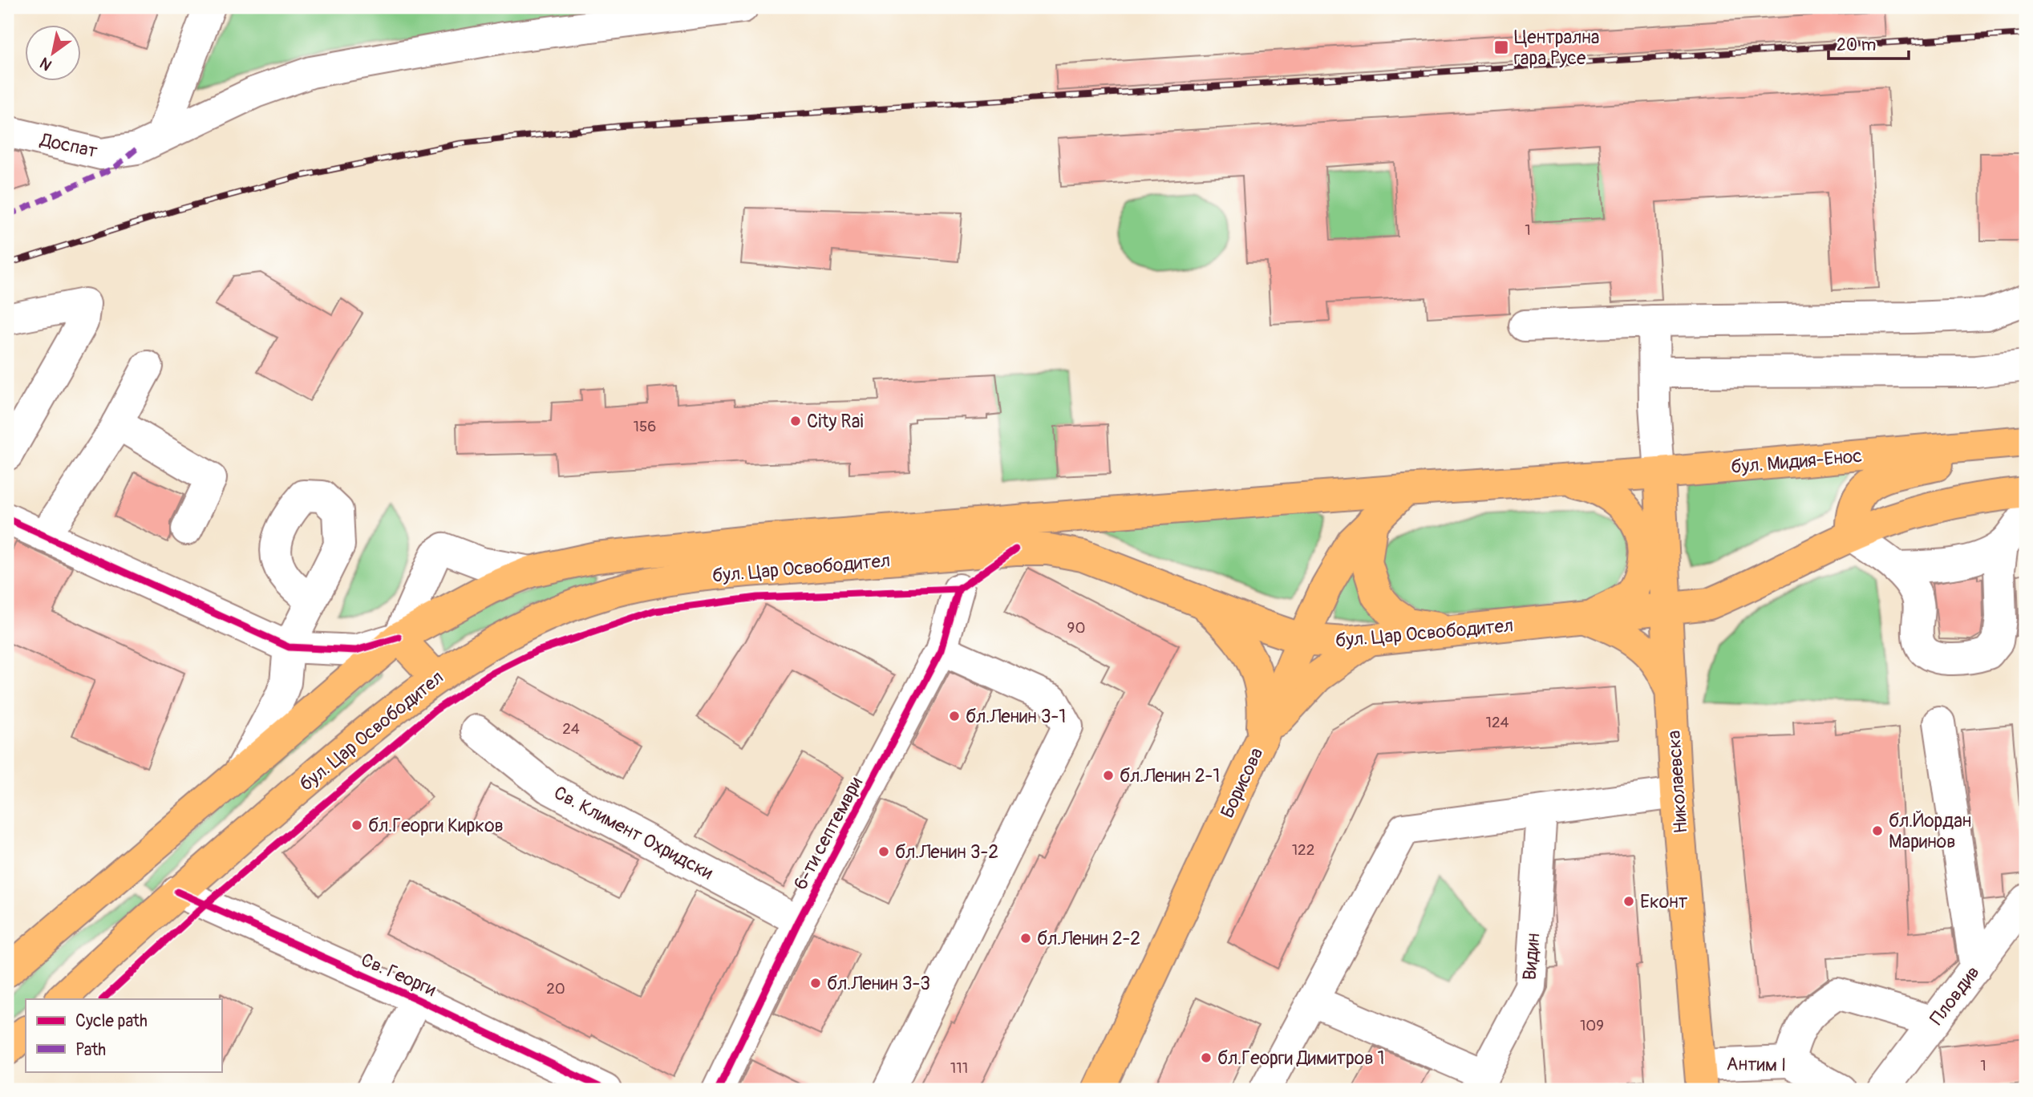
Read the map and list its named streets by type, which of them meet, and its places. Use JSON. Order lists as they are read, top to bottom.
{
  "streets": {
    "main road": [
      "бул. Мидия-Енос",
      "бул. Цар Освободител",
      "Николаевска",
      "Борисова"
    ],
    "street": [
      "Доспат",
      "Св. Климент Охридски",
      "6-ти септември",
      "Видин",
      "Св. Георги",
      "Пловдив",
      "Антим I"
    ]
  },
  "crossings": [
    ["бул. Мидия-Енос", "бул. Цар Освободител"],
    ["бул. Мидия-Енос", "Николаевска"],
    ["бул. Цар Освободител", "Николаевска"],
    ["бул. Цар Освободител", "Борисова"],
    ["бул. Цар Освободител", "Св. Георги"],
    ["Николаевска", "Антим I"],
    ["Св. Климент Охридски", "6-ти септември"]
  ],
  "places": {
    "transit": ["Централна гара Русе"],
    "other": [
      "City Rai",
      "бл.Ленин 3-1",
      "бл.Ленин 2-1",
      "бл.Георги Кирков",
      "бл.Йордан Маринов",
      "бл.Ленин 3-2",
      "Еконт",
      "бл.Ленин 2-2",
      "бл.Ленин 3-3",
      "бл.Георги Димитров 1"
    ]
  },
  "house_numbers": [
    "1",
    "156",
    "90",
    "124",
    "24",
    "122",
    "20",
    "109",
    "1",
    "111"
  ],
  "legend": ["Cycle path", "Path"],
  "scale_bar": "20 m",
  "north": "bottom left"
}
